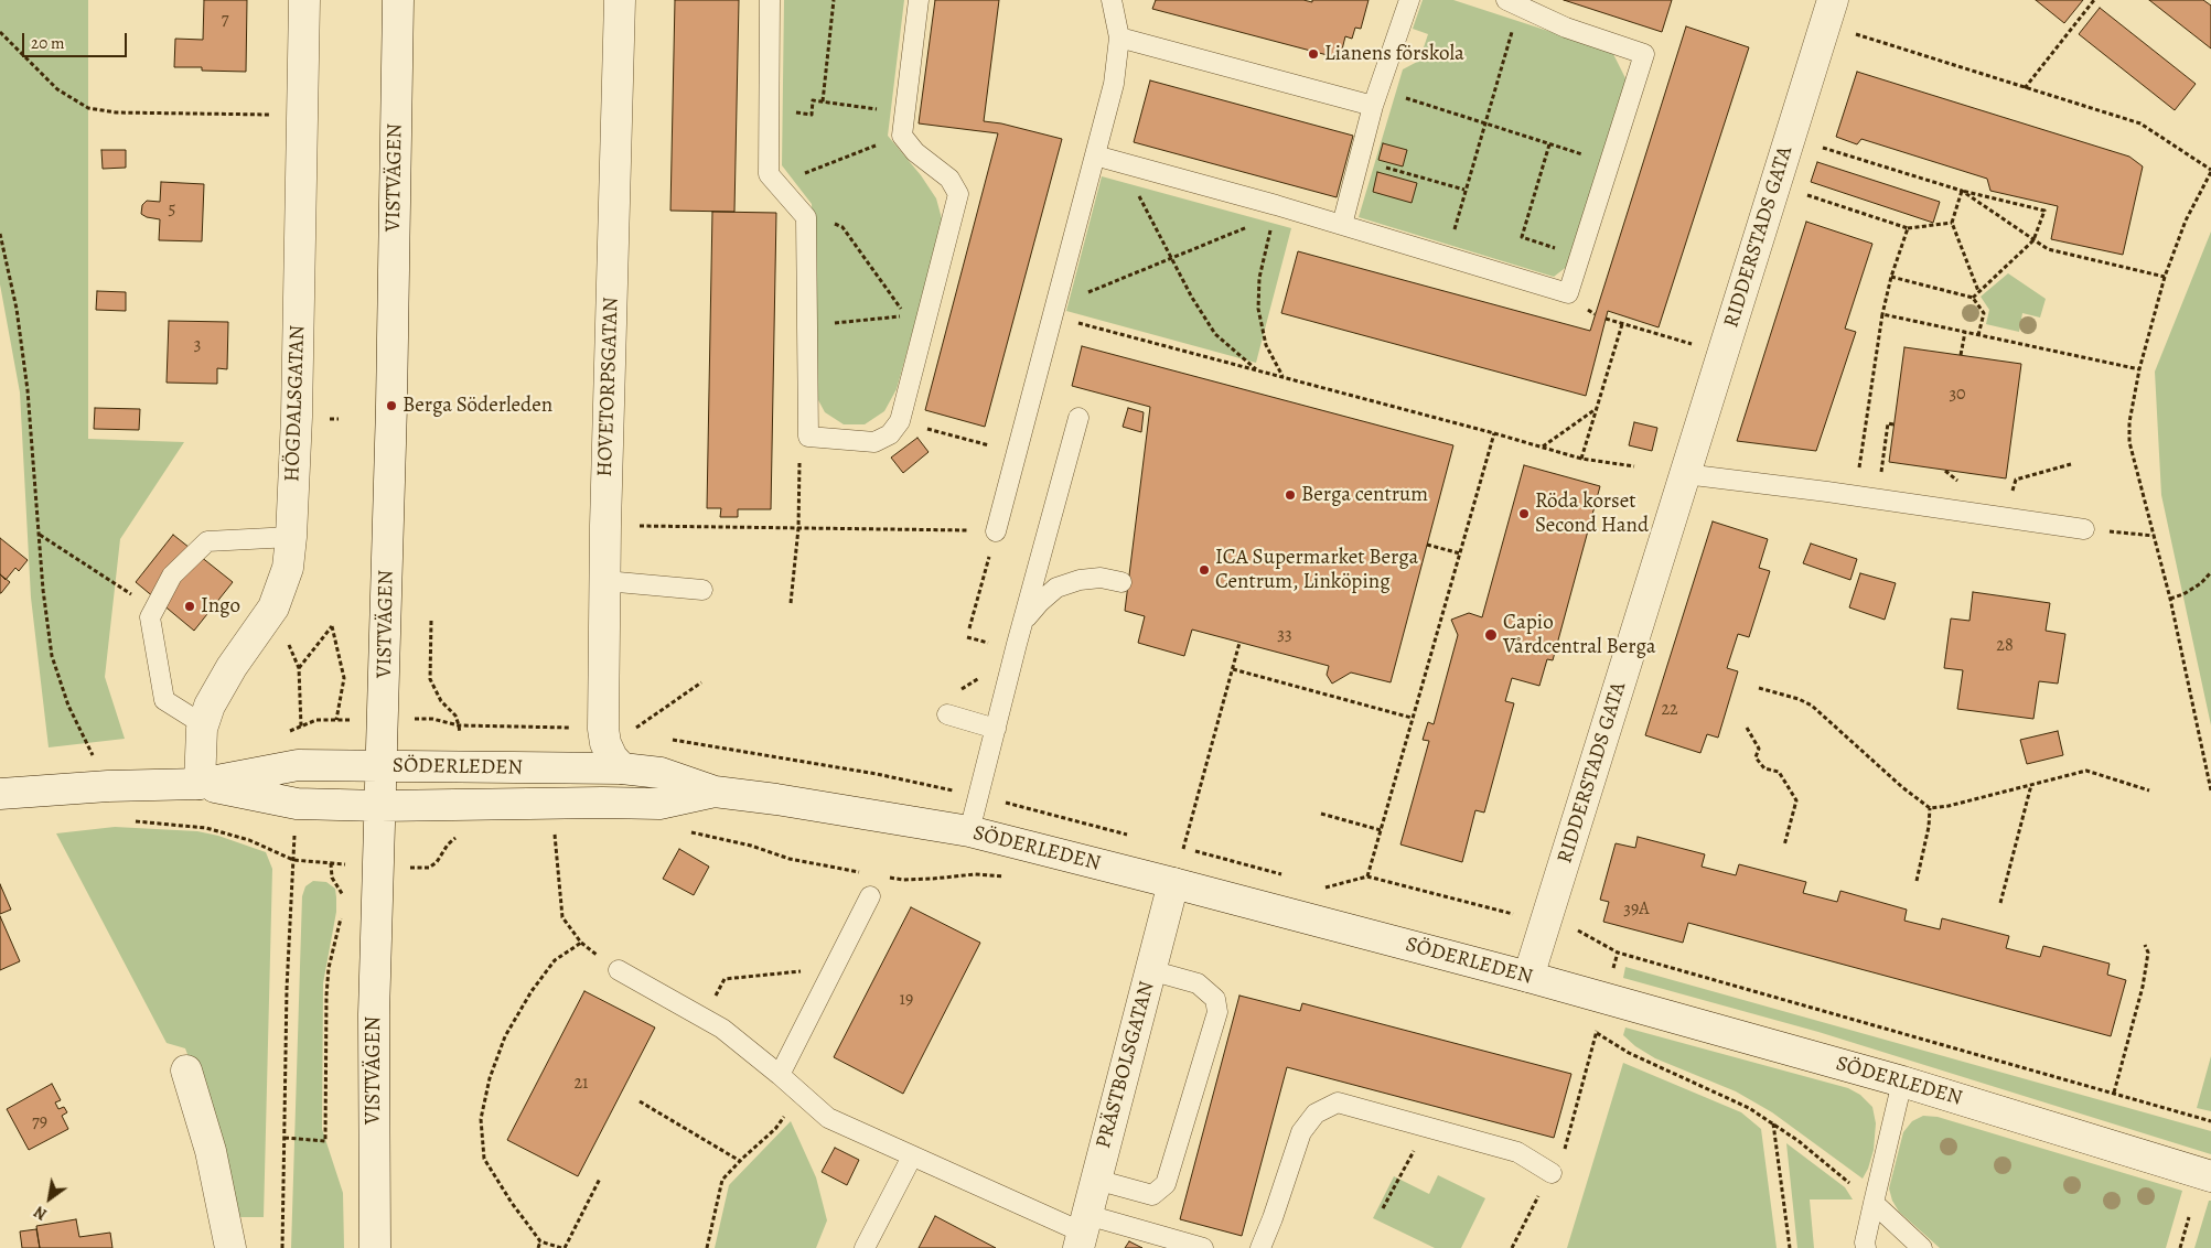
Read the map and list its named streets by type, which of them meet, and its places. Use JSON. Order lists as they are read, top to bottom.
{
  "streets": {
    "main road": [
      "VISTVÄGEN",
      "RIDDERSTADS GATA",
      "HOVETORPSGATAN",
      "HÖGDALSGATAN",
      "SÖDERLEDEN",
      "PRÄSTBOLSGATAN"
    ]
  },
  "crossings": [
    ["VISTVÄGEN", "SÖDERLEDEN"],
    ["RIDDERSTADS GATA", "SÖDERLEDEN"],
    ["HOVETORPSGATAN", "SÖDERLEDEN"],
    ["HÖGDALSGATAN", "SÖDERLEDEN"],
    ["SÖDERLEDEN", "PRÄSTBOLSGATAN"]
  ],
  "places": [
    "Lianens förskola",
    "Berga Söderleden",
    "Berga centrum",
    "Röda korset Second Hand",
    "ICA Supermarket Berga Centrum, Linköping",
    "Ingo",
    "Capio Vårdcentral Berga"
  ],
  "house_numbers": [
    "7",
    "5",
    "3",
    "30",
    "33",
    "28",
    "22",
    "39A",
    "19",
    "21",
    "79"
  ],
  "scale_bar": "20 m",
  "north": "bottom left"
}
